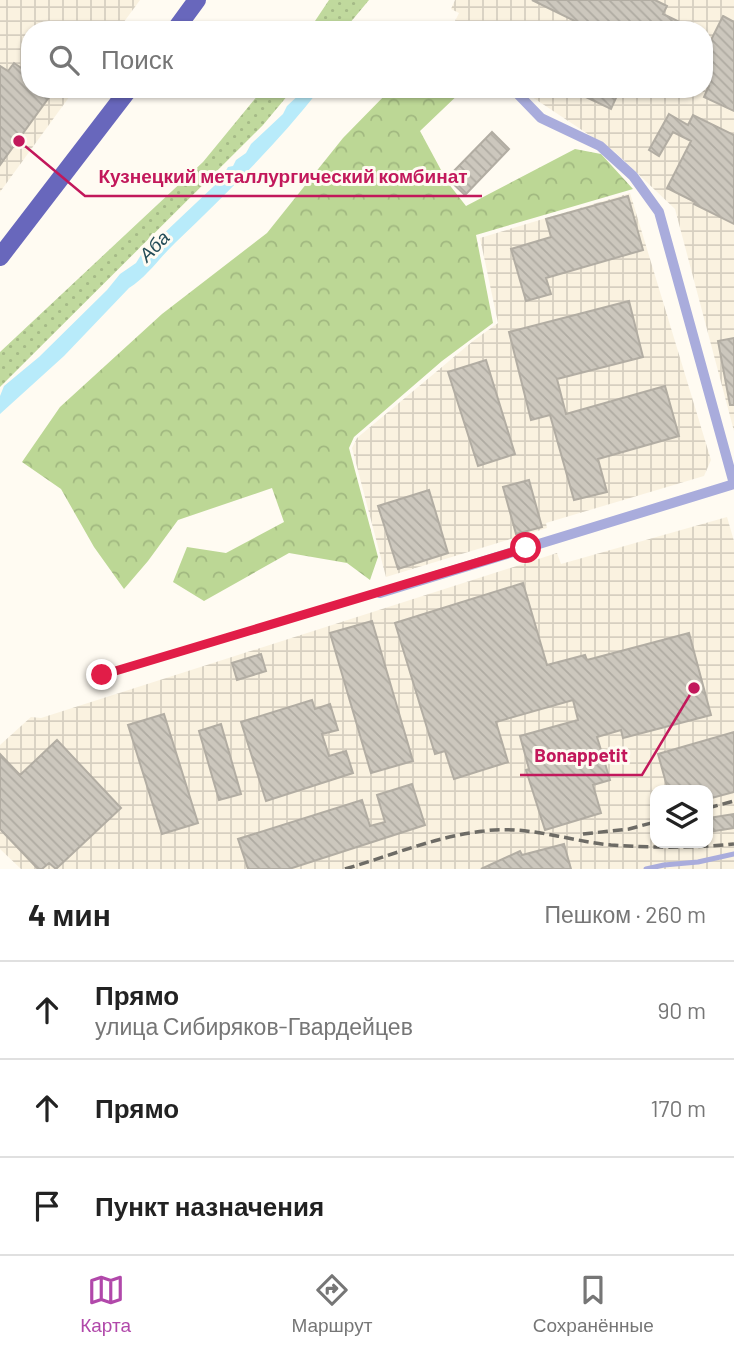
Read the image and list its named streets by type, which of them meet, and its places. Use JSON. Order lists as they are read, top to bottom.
{
  "water": ["Аба"],
  "places": ["Кузнецкий металлургический комбинат", "Bonappetit"],
  "page": {
    "search": "Поиск",
    "heading": ["4 мин", "Пешком · 260 m"],
    "list": [
      ["Прямо", "улица Сибиряков-Гвардейцев", "90 m"],
      ["Прямо", "170 m"],
      "Пункт назначения"
    ],
    "nav": ["Карта", "Маршрут", "Сохранённые"]
  }
}
